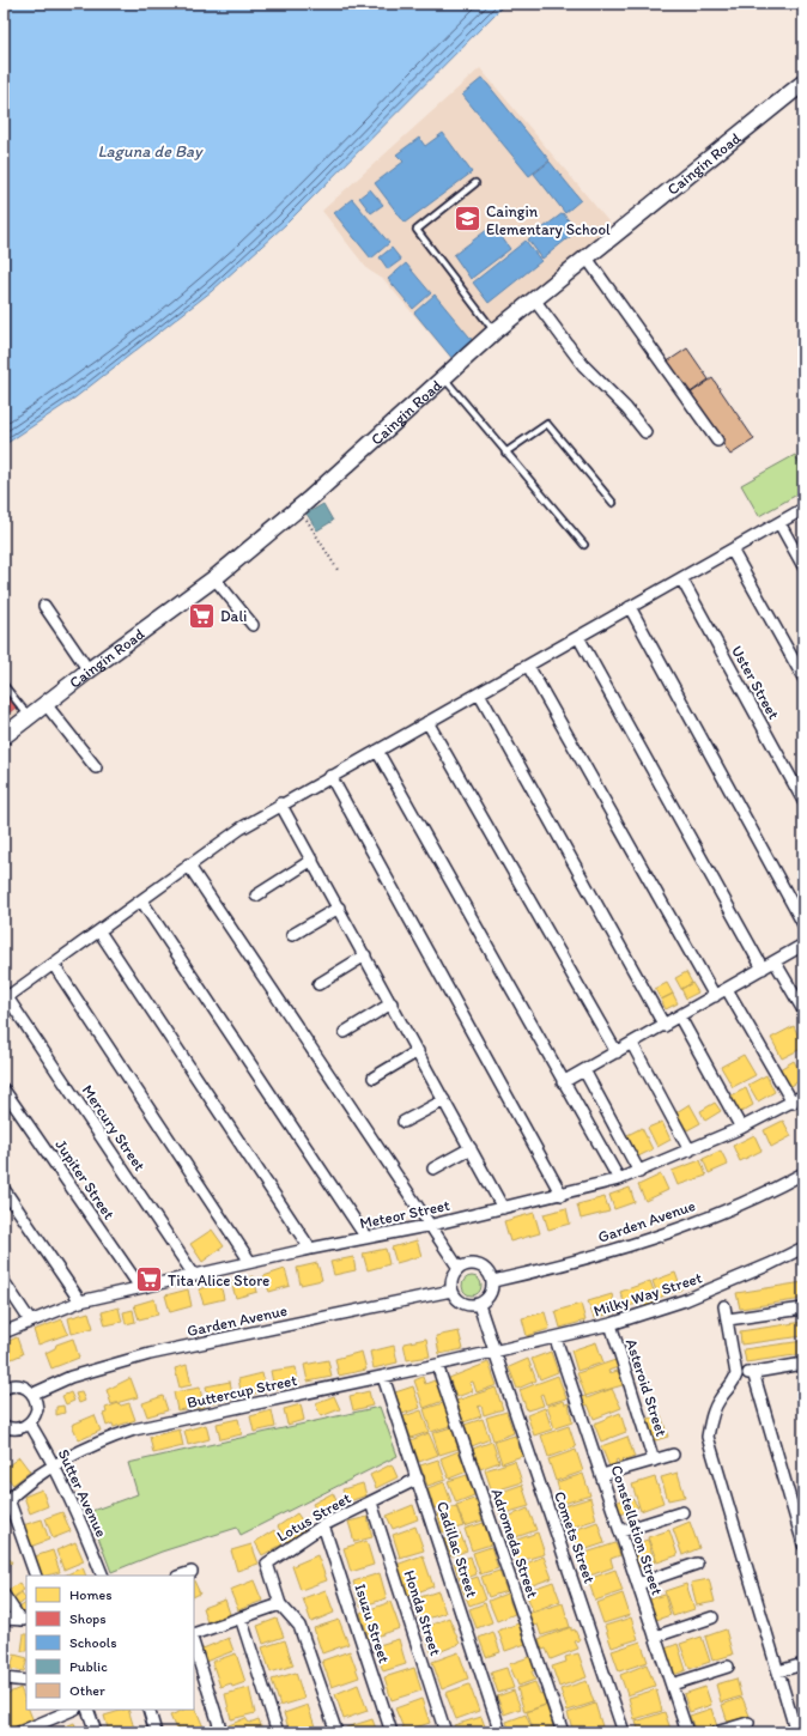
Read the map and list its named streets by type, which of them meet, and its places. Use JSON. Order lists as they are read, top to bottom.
{
  "streets": {
    "street": [
      "Caingin Road",
      "Uster Street",
      "Mercury Street",
      "Jupiter Street",
      "Meteor Street",
      "Garden Avenue",
      "Milky Way Street",
      "Asteroid Street",
      "Buttercup Street",
      "Sutter Avenue",
      "Lotus Street",
      "Constellation Street",
      "Comets Street",
      "Adromeda Street",
      "Cadillac Street",
      "Honda Street",
      "Isuzu Street"
    ]
  },
  "crossings": [
    ["Mercury Street", "Meteor Street"],
    ["Jupiter Street", "Meteor Street"],
    ["Garden Avenue", "Comets Street"],
    ["Milky Way Street", "Asteroid Street"],
    ["Milky Way Street", "Buttercup Street"],
    ["Milky Way Street", "Constellation Street"],
    ["Milky Way Street", "Comets Street"],
    ["Buttercup Street", "Sutter Avenue"],
    ["Buttercup Street", "Comets Street"],
    ["Buttercup Street", "Adromeda Street"],
    ["Buttercup Street", "Cadillac Street"],
    ["Lotus Street", "Cadillac Street"],
    ["Lotus Street", "Honda Street"],
    ["Lotus Street", "Isuzu Street"]
  ],
  "water": ["Laguna de Bay"],
  "places": {
    "school or university": ["Caingin Elementary School"],
    "supermarket": ["Dali", "Tita Alice Store"]
  },
  "legend": [
    "Homes",
    "Shops",
    "Schools",
    "Public",
    "Other"
  ]
}
